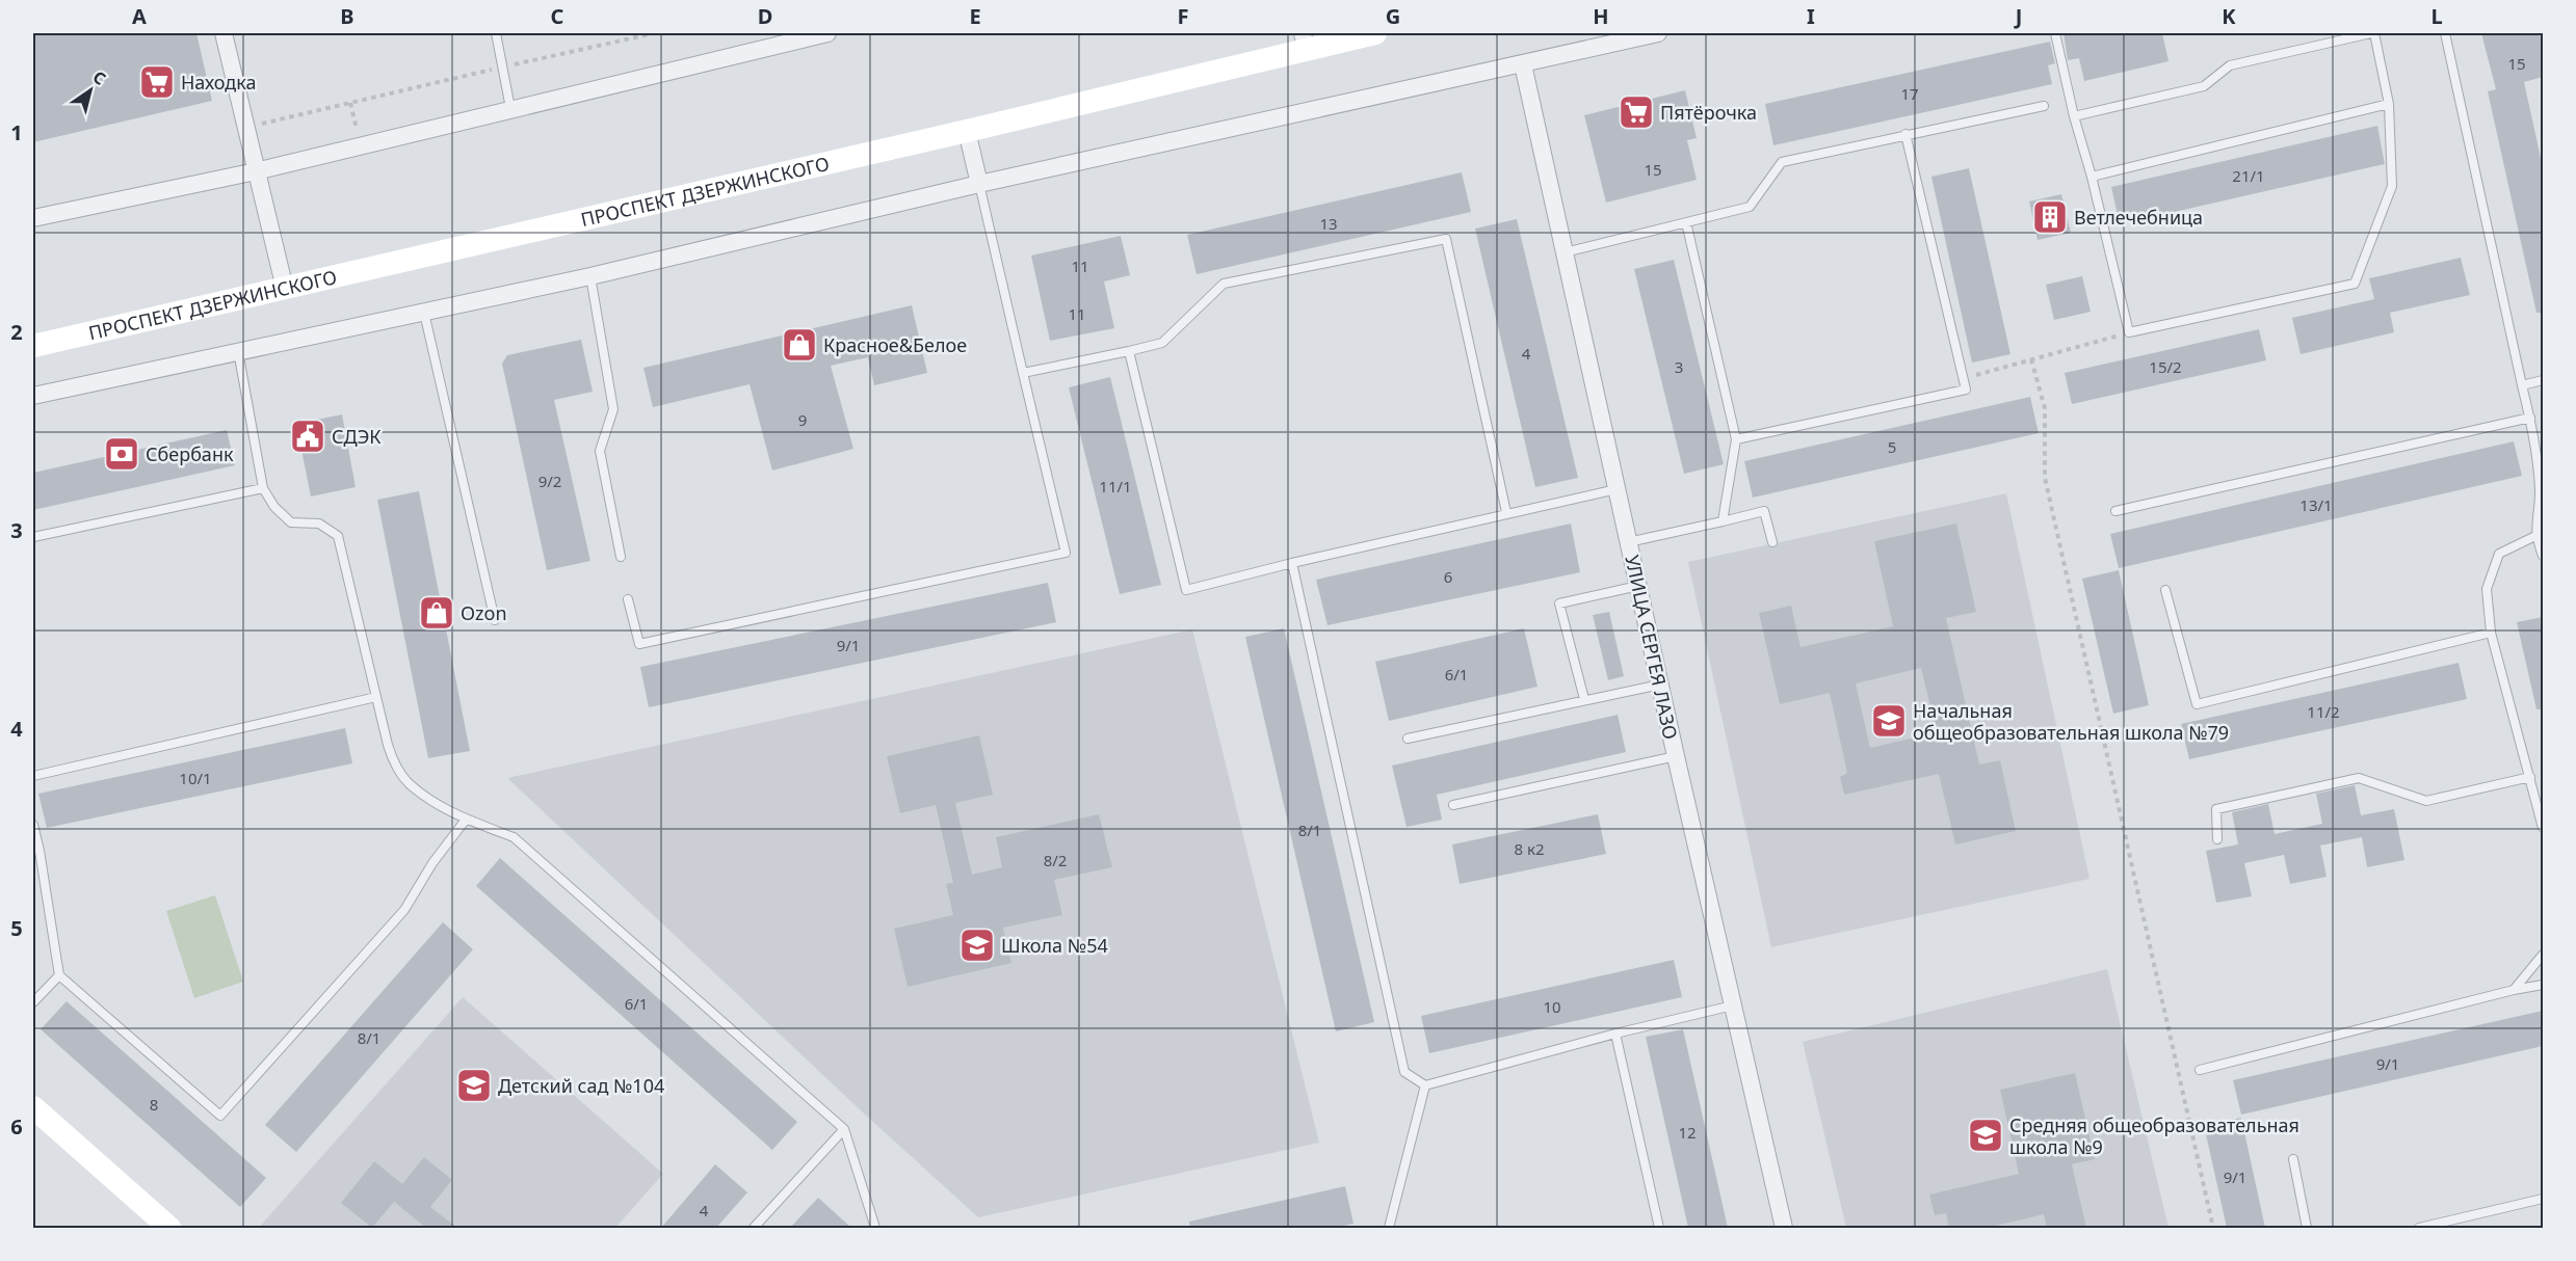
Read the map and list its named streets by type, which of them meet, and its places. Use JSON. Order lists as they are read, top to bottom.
{
  "streets": {
    "main road": ["ПРОСПЕКТ ДЗЕРЖИНСКОГО"],
    "street": ["УЛИЦА СЕРГЕЯ ЛАЗО"]
  },
  "places": {
    "supermarket": ["Находка", "Пятёрочка"],
    "building": ["Ветлечебница"],
    "shop": ["Красное&Белое", "Ozon"],
    "public building": ["СДЭК"],
    "bank": ["Сбербанк"],
    "school or university": [
      "Начальная общеобразовательная школа №79",
      "Школа №54",
      "Детский сад №104",
      "Средняя общеобразовательная школа №9"
    ]
  },
  "house_numbers": [
    "15",
    "17",
    "15",
    "21/1",
    "13",
    "11",
    "11",
    "4",
    "3",
    "15/2",
    "9",
    "5",
    "9/2",
    "11/1",
    "13/1",
    "6",
    "9/1",
    "6/1",
    "11/2",
    "10/1",
    "8/1",
    "8 к2",
    "8/2",
    "6/1",
    "10",
    "8/1",
    "9/1",
    "8",
    "12",
    "9/1",
    "4"
  ],
  "north": "top right",
  "grid": {
    "columns": [
      "A",
      "B",
      "C",
      "D",
      "E",
      "F",
      "G",
      "H",
      "I",
      "J",
      "K",
      "L"
    ],
    "rows": [
      "1",
      "2",
      "3",
      "4",
      "5",
      "6"
    ]
  }
}
